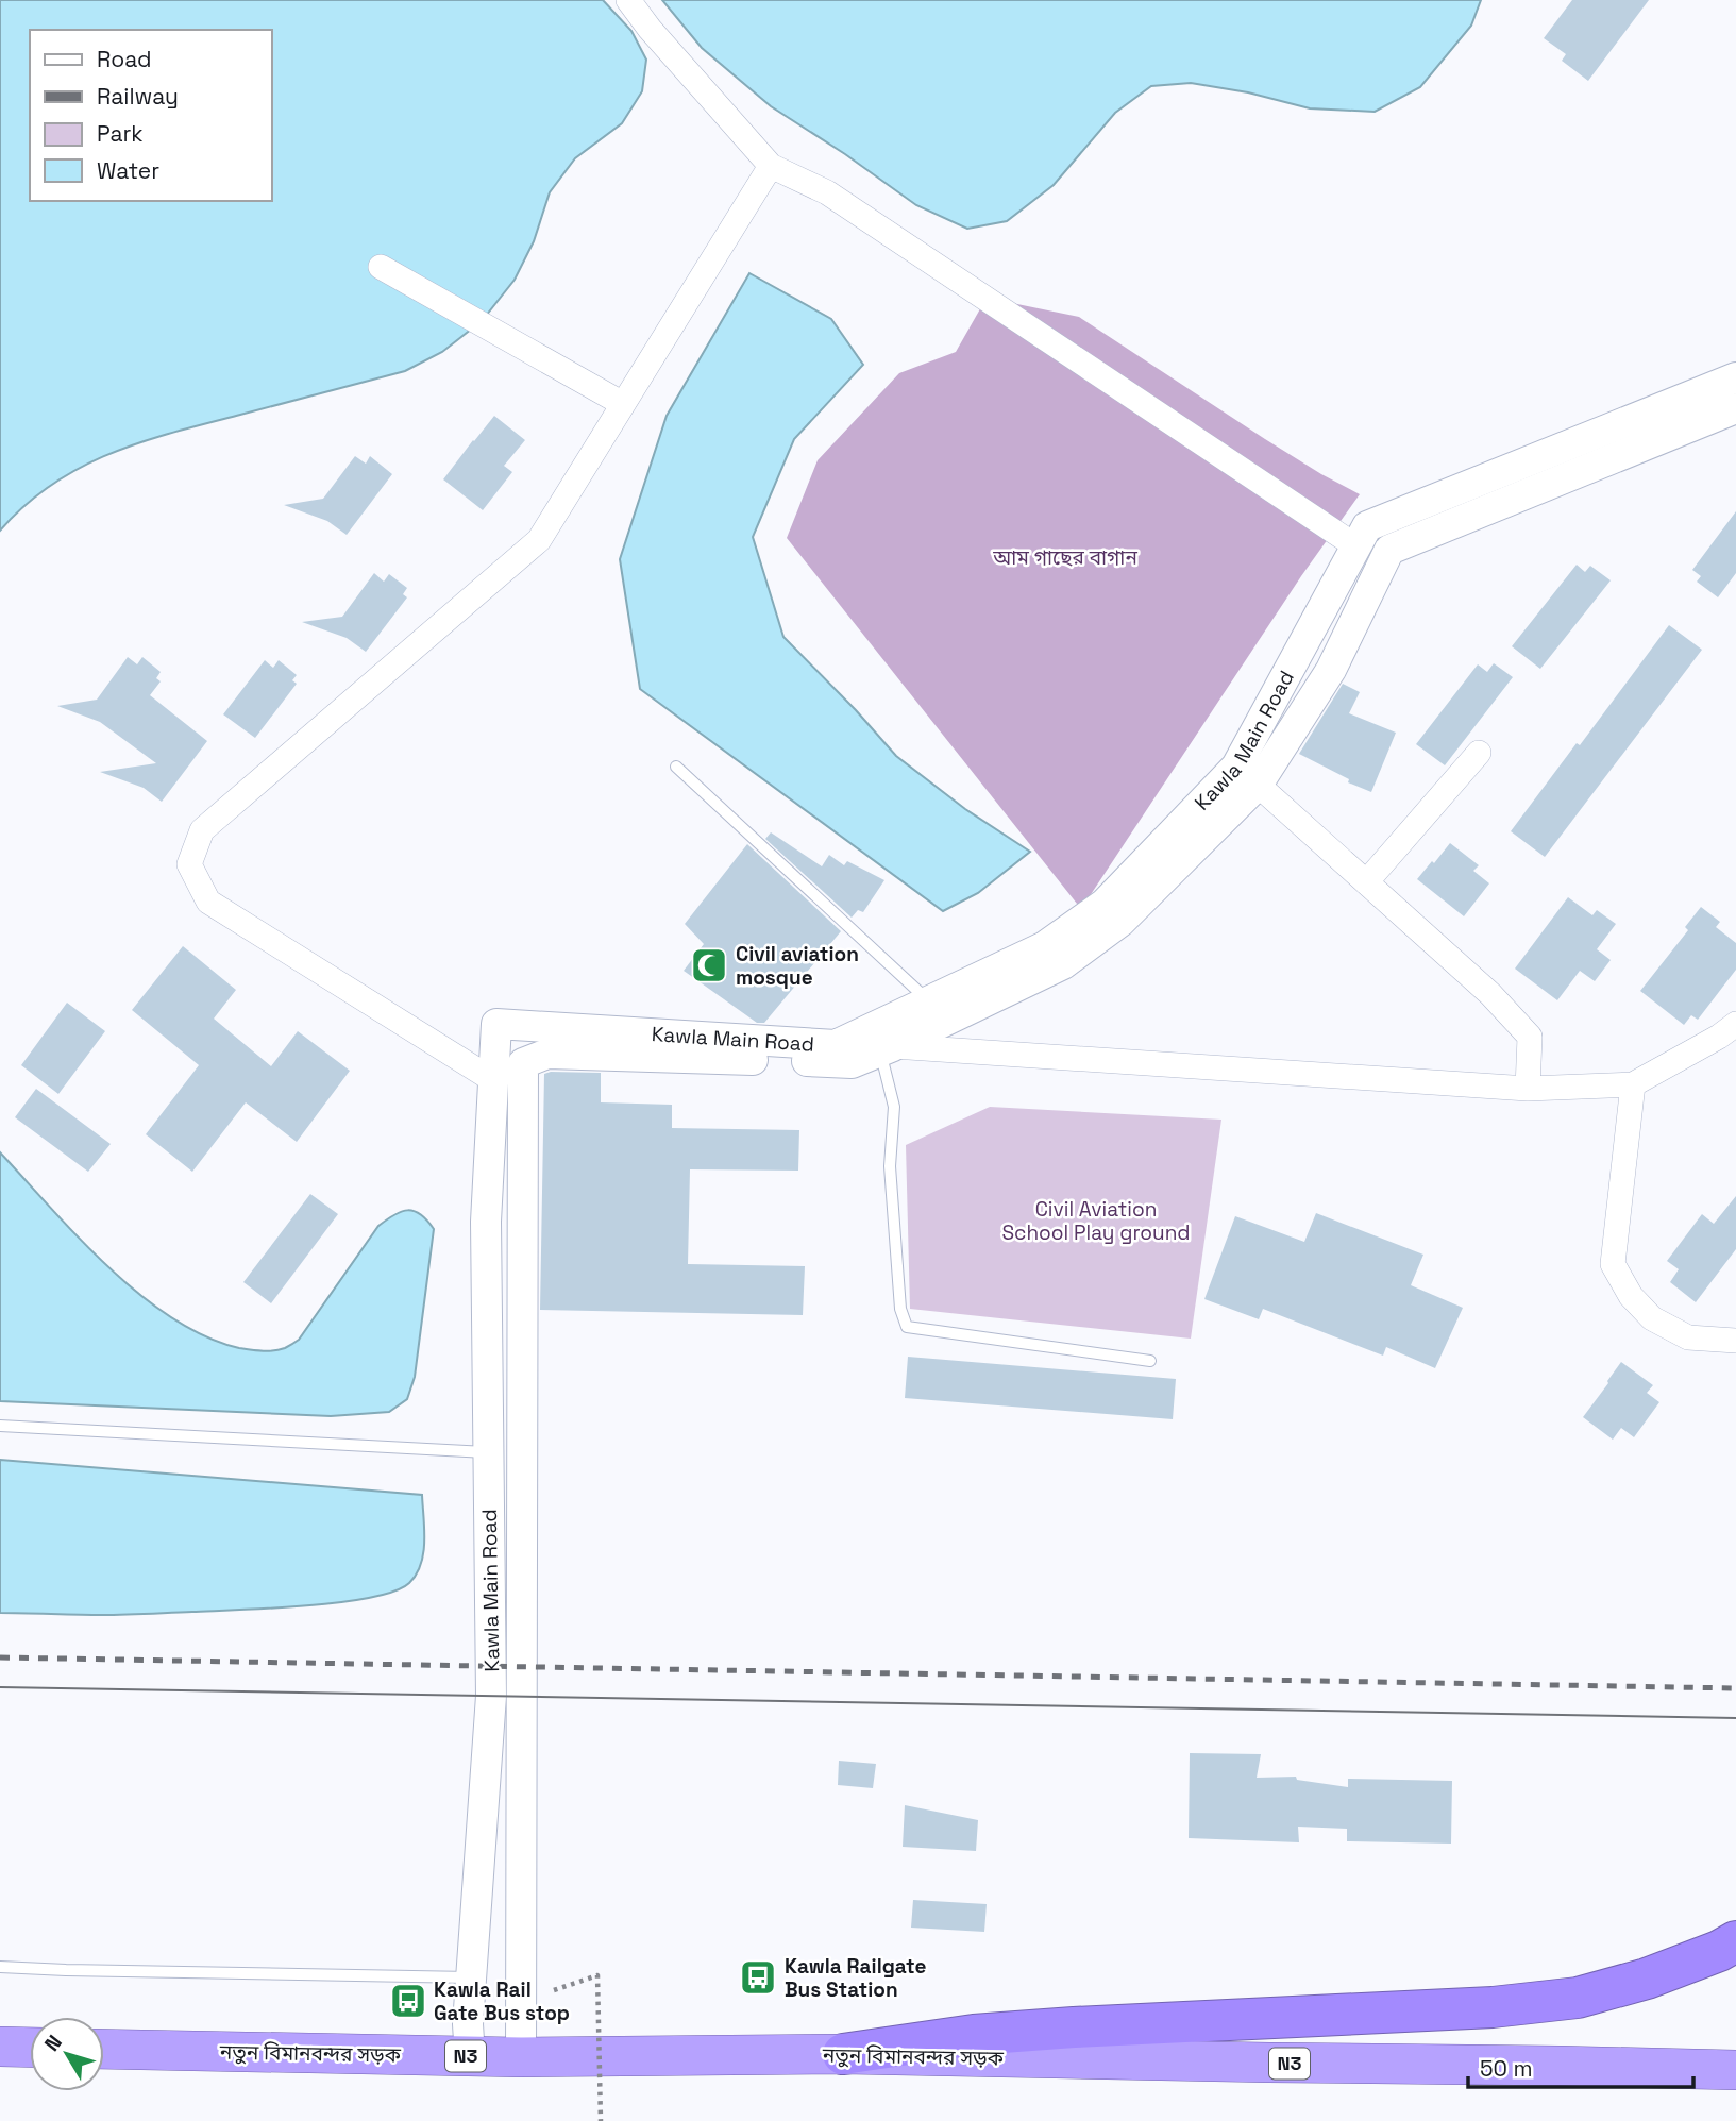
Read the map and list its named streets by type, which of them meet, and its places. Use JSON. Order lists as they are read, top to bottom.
{
  "streets": {
    "highway": ["নতুন বিমানবন্দর সড়ক", "N3"],
    "street": ["Kawla Main Road"]
  },
  "crossings": [
    ["Kawla Main Road", "নতুন বিমানবন্দর সড়ক"]
  ],
  "parks": ["আম গাছের বাগান", "Civil Aviation School Play ground"],
  "places": {
    "mosque": ["Civil aviation mosque"],
    "bus stop": ["Kawla Railgate Bus Station", "Kawla Rail Gate Bus stop"]
  },
  "legend": [
    "Road",
    "Railway",
    "Park",
    "Water"
  ],
  "scale_bar": "50 m",
  "north": "top left"
}
